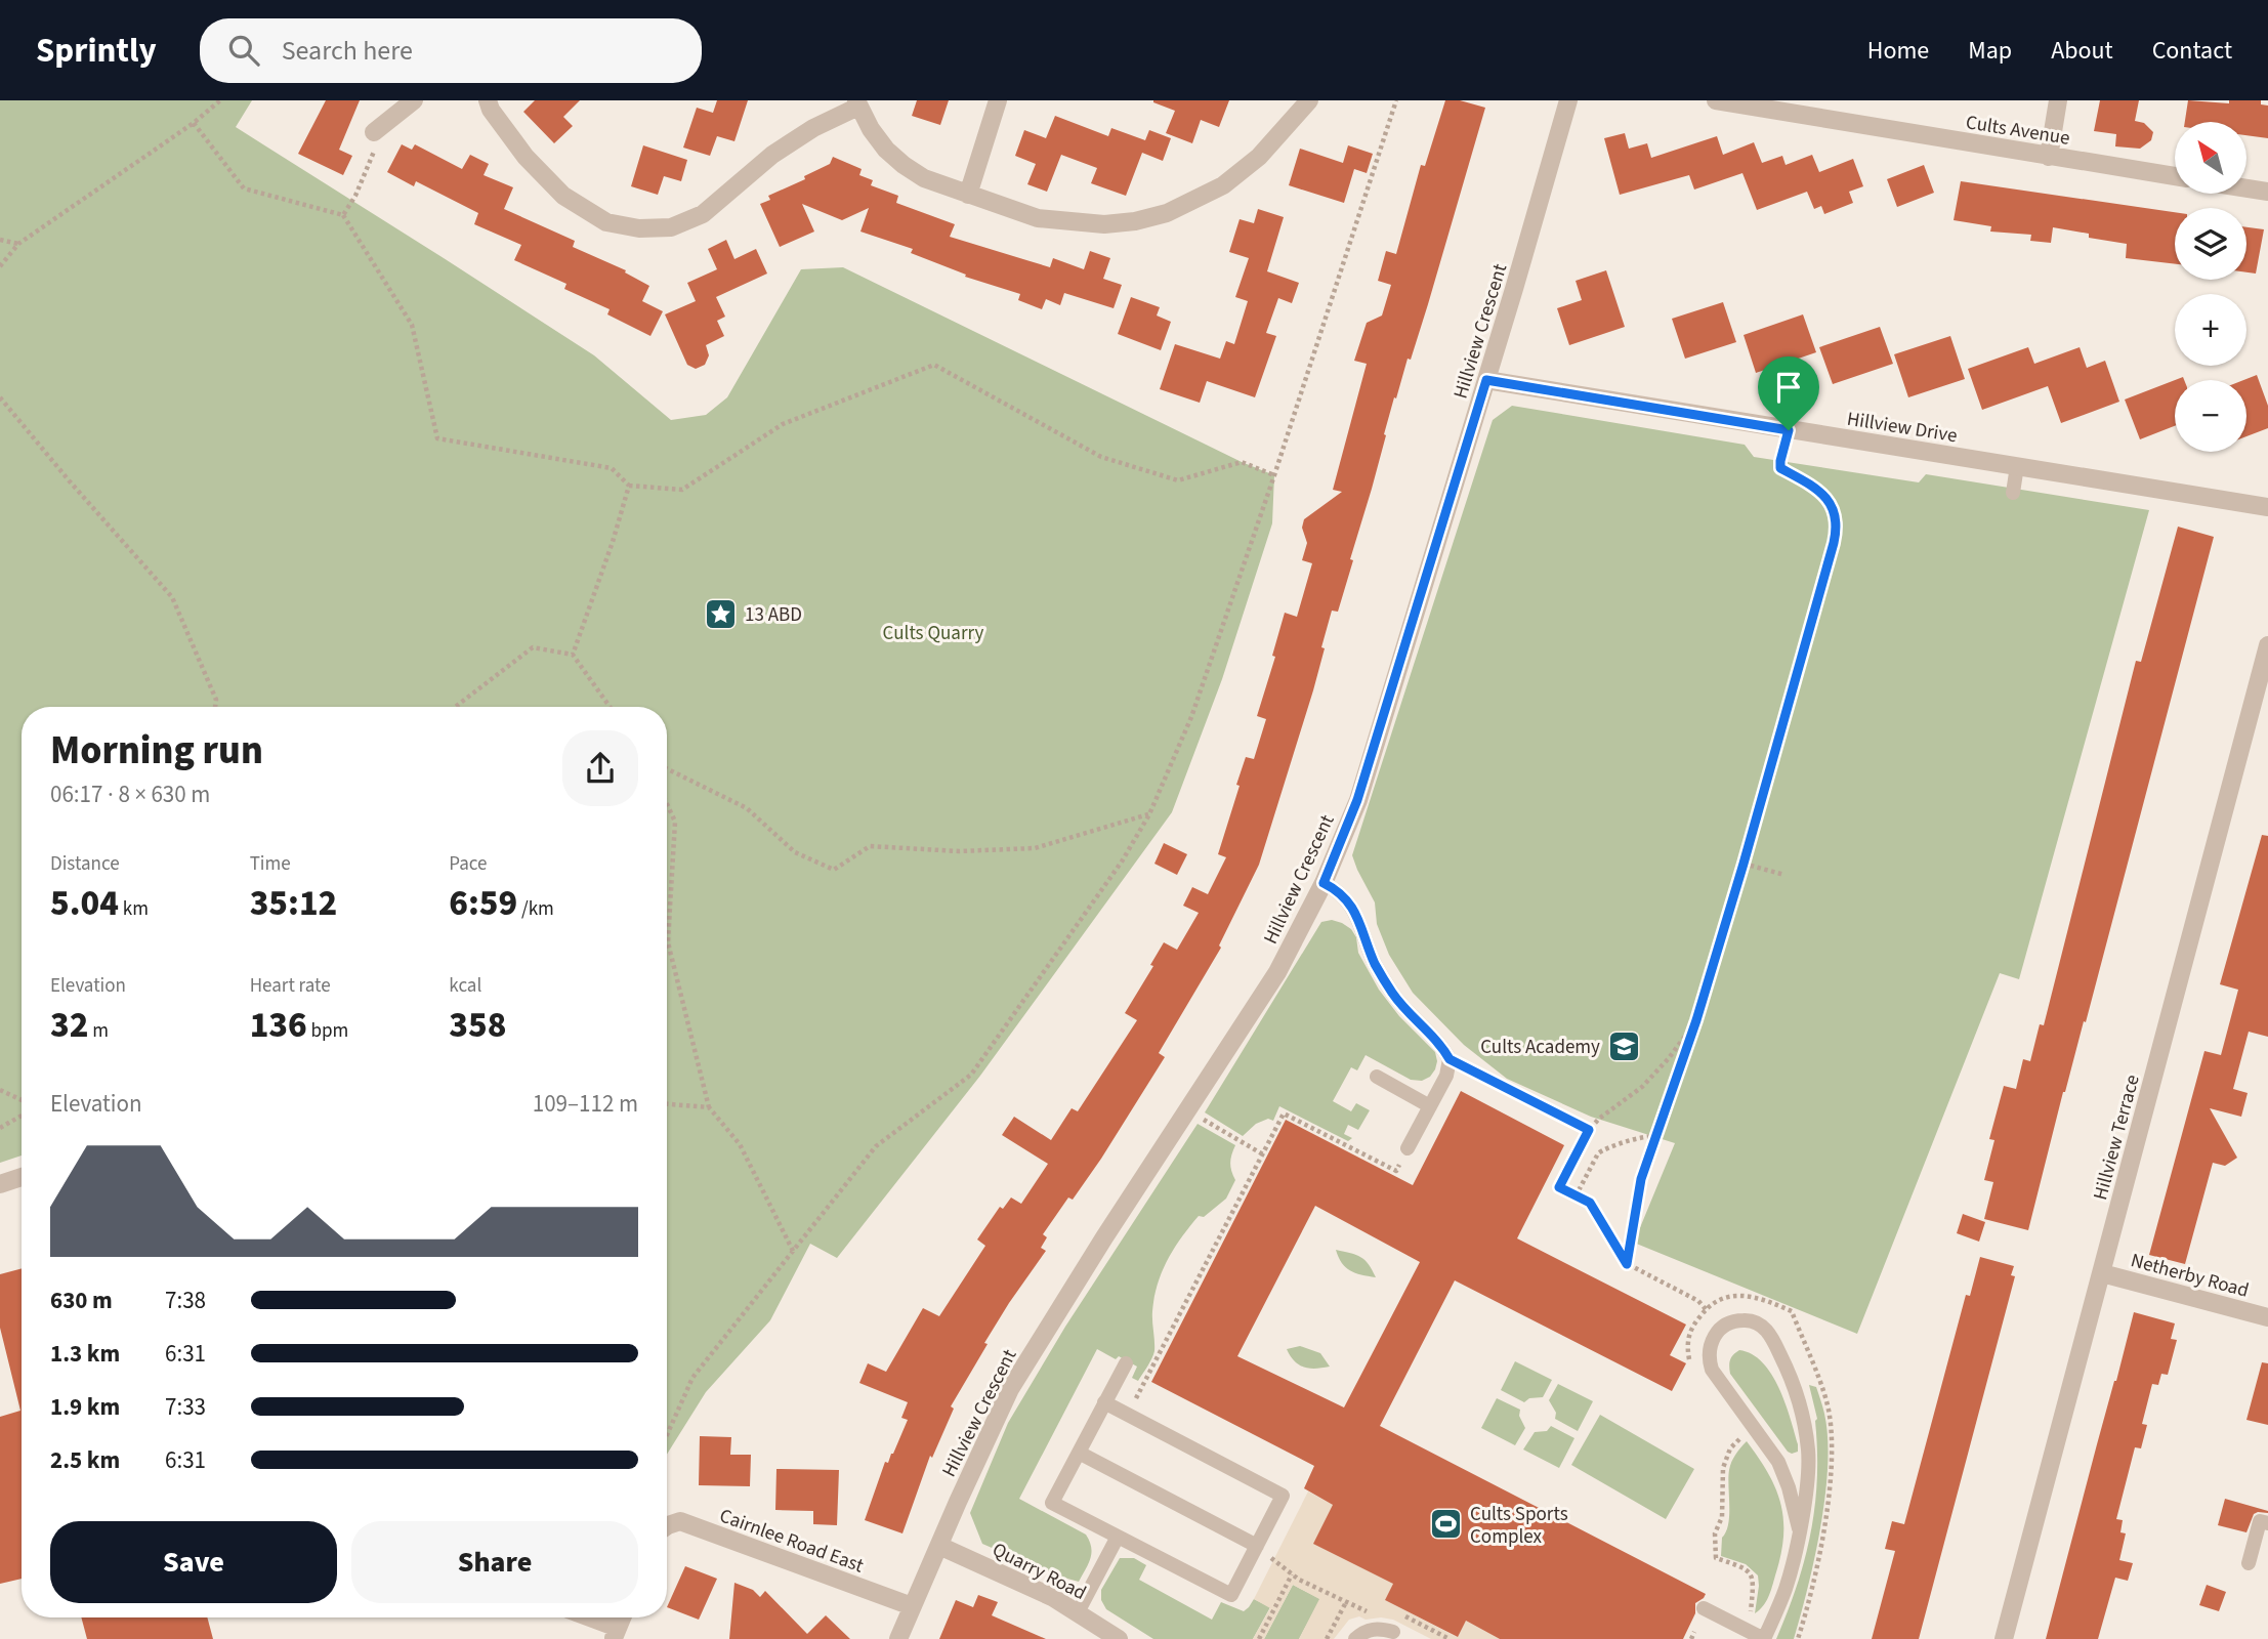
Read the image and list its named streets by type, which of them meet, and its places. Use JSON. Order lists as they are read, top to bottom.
{
  "streets": {
    "street": [
      "Cults Avenue",
      "Hillview Crescent",
      "Hillview Drive",
      "Hillview Terrace",
      "Netherby Road",
      "Cairnlee Road East",
      "Quarry Road"
    ]
  },
  "crossings": [
    ["Hillview Crescent", "Hillview Drive"],
    ["Hillview Crescent", "Cairnlee Road East"],
    ["Hillview Crescent", "Quarry Road"],
    ["Hillview Terrace", "Netherby Road"]
  ],
  "parks": ["Cults Quarry"],
  "places": {
    "place": ["13 ABD"],
    "school or university": ["Cults Academy"],
    "sports": ["Cults Sports Complex"]
  },
  "north": "top left",
  "page": {
    "header": "Sprintly",
    "search": "Search here",
    "nav": [
      "Home",
      "Map",
      "About",
      "Contact"
    ],
    "map_buttons": ["+", "−"],
    "heading": ["Morning run", "06:17 · 8 × 630 m"],
    "stats": [
      ["Distance", "5.04 km"],
      ["Time", "35:12"],
      ["Pace", "6:59 /km"],
      ["Elevation", "32 m"],
      ["Heart rate", "136 bpm"],
      ["kcal", "358"]
    ],
    "chart": ["Elevation", "109–112 m"],
    "list": [
      {
        "name": "630 m",
        "note": "7:38"
      },
      {
        "name": "1.3 km",
        "note": "6:31"
      },
      {
        "name": "1.9 km",
        "note": "7:33"
      },
      {
        "name": "2.5 km",
        "note": "6:31"
      }
    ],
    "buttons": ["Save", "Share"]
  }
}
